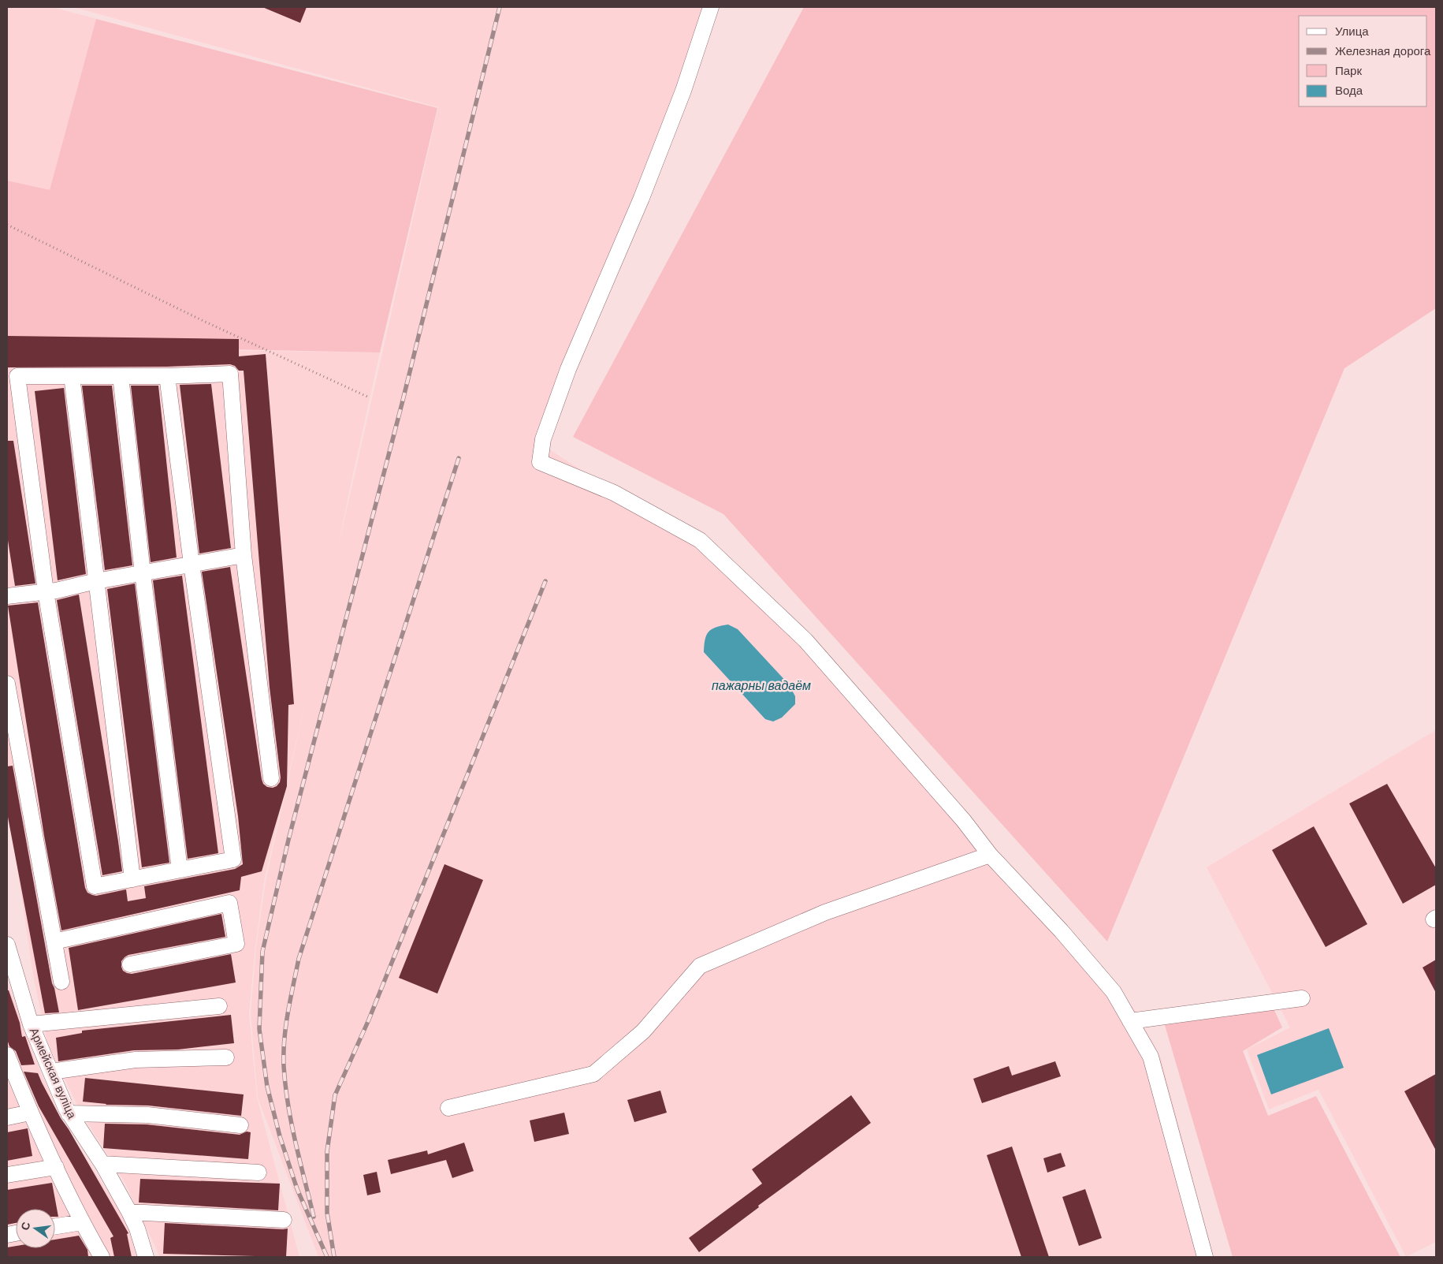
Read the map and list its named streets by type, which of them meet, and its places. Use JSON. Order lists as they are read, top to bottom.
{
  "streets": {
    "street": ["Армейская вуліца"]
  },
  "water": ["пажарны вадаём"],
  "legend": [
    "Улица",
    "Железная дорога",
    "Парк",
    "Вода"
  ],
  "north": "left"
}
